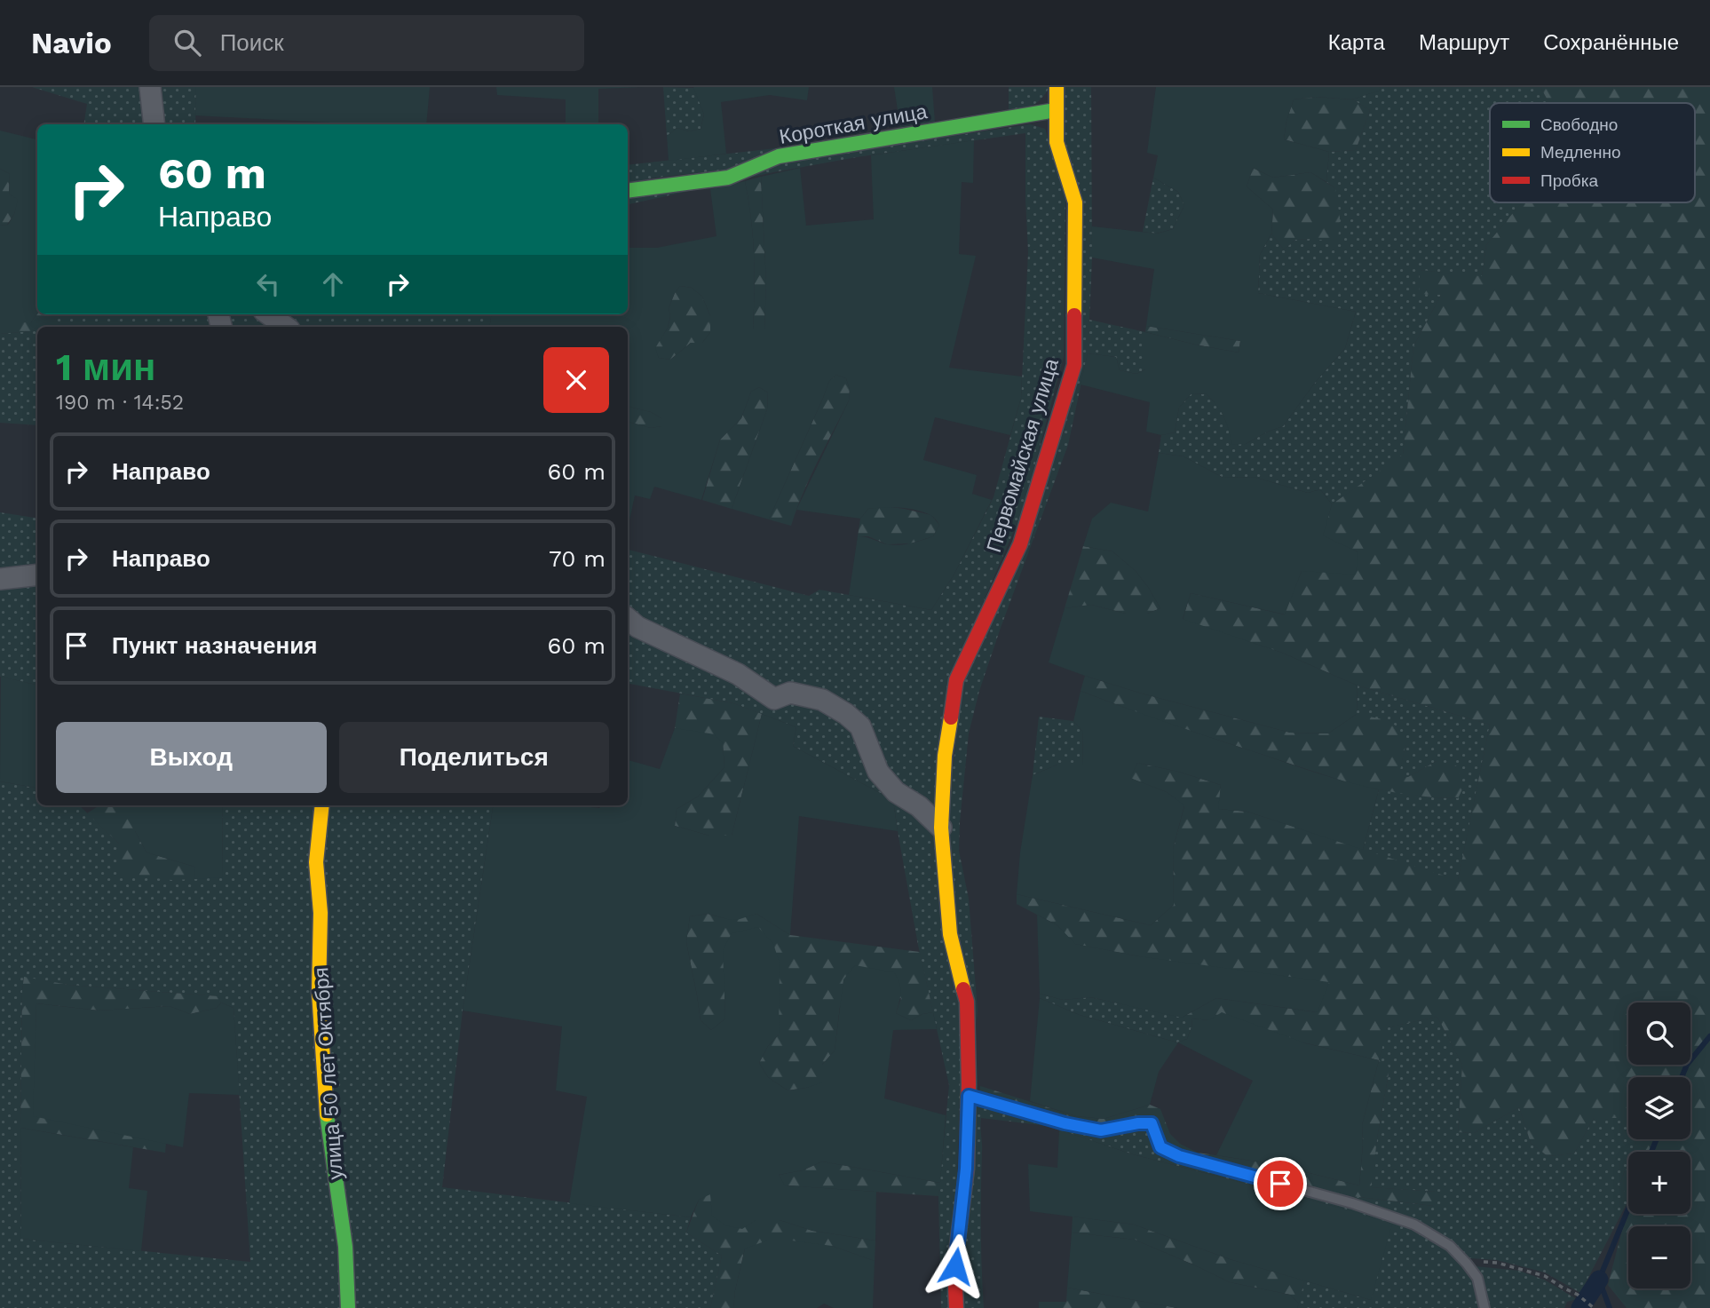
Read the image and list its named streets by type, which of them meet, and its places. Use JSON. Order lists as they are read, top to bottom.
{
  "streets": {
    "street": ["Короткая улица", "Первомайская улица", "улица 50 лет Октября"]
  },
  "crossings": [
    ["Короткая улица", "Первомайская улица"]
  ],
  "legend": ["Свободно", "Медленно", "Пробка"],
  "page": {
    "header": "Navio",
    "search": "Поиск",
    "nav": ["Карта", "Маршрут", "Сохранённые"],
    "turn": ["60 m", "Направо"],
    "heading": ["1 мин", "190 m · 14:52"],
    "list": [
      {
        "name": "Направо",
        "value": "60 m"
      },
      {
        "name": "Направо",
        "value": "70 m"
      },
      {
        "name": "Пункт назначения",
        "value": "60 m"
      }
    ],
    "buttons": ["Выход", "Поделиться"],
    "map_buttons": ["+", "−"]
  }
}
